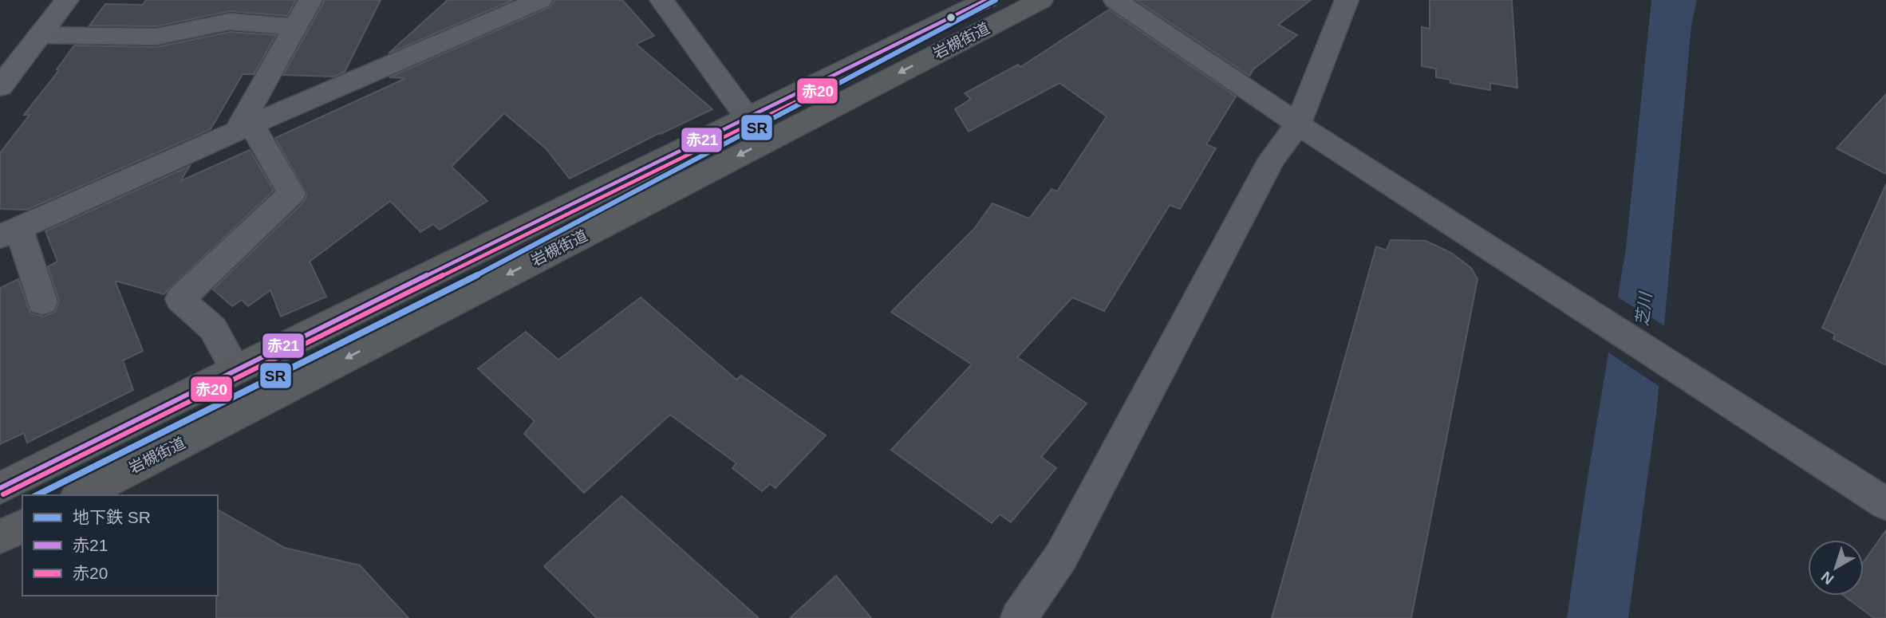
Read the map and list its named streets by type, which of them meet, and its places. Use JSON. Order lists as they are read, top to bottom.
{
  "streets": {
    "highway": ["岩槻街道"]
  },
  "water": ["芝川"],
  "lines": ["metro line SR", "transit line 赤21", "transit line 赤20"],
  "legend": ["地下鉄 SR", "赤21", "赤20"],
  "north": "bottom left"
}
